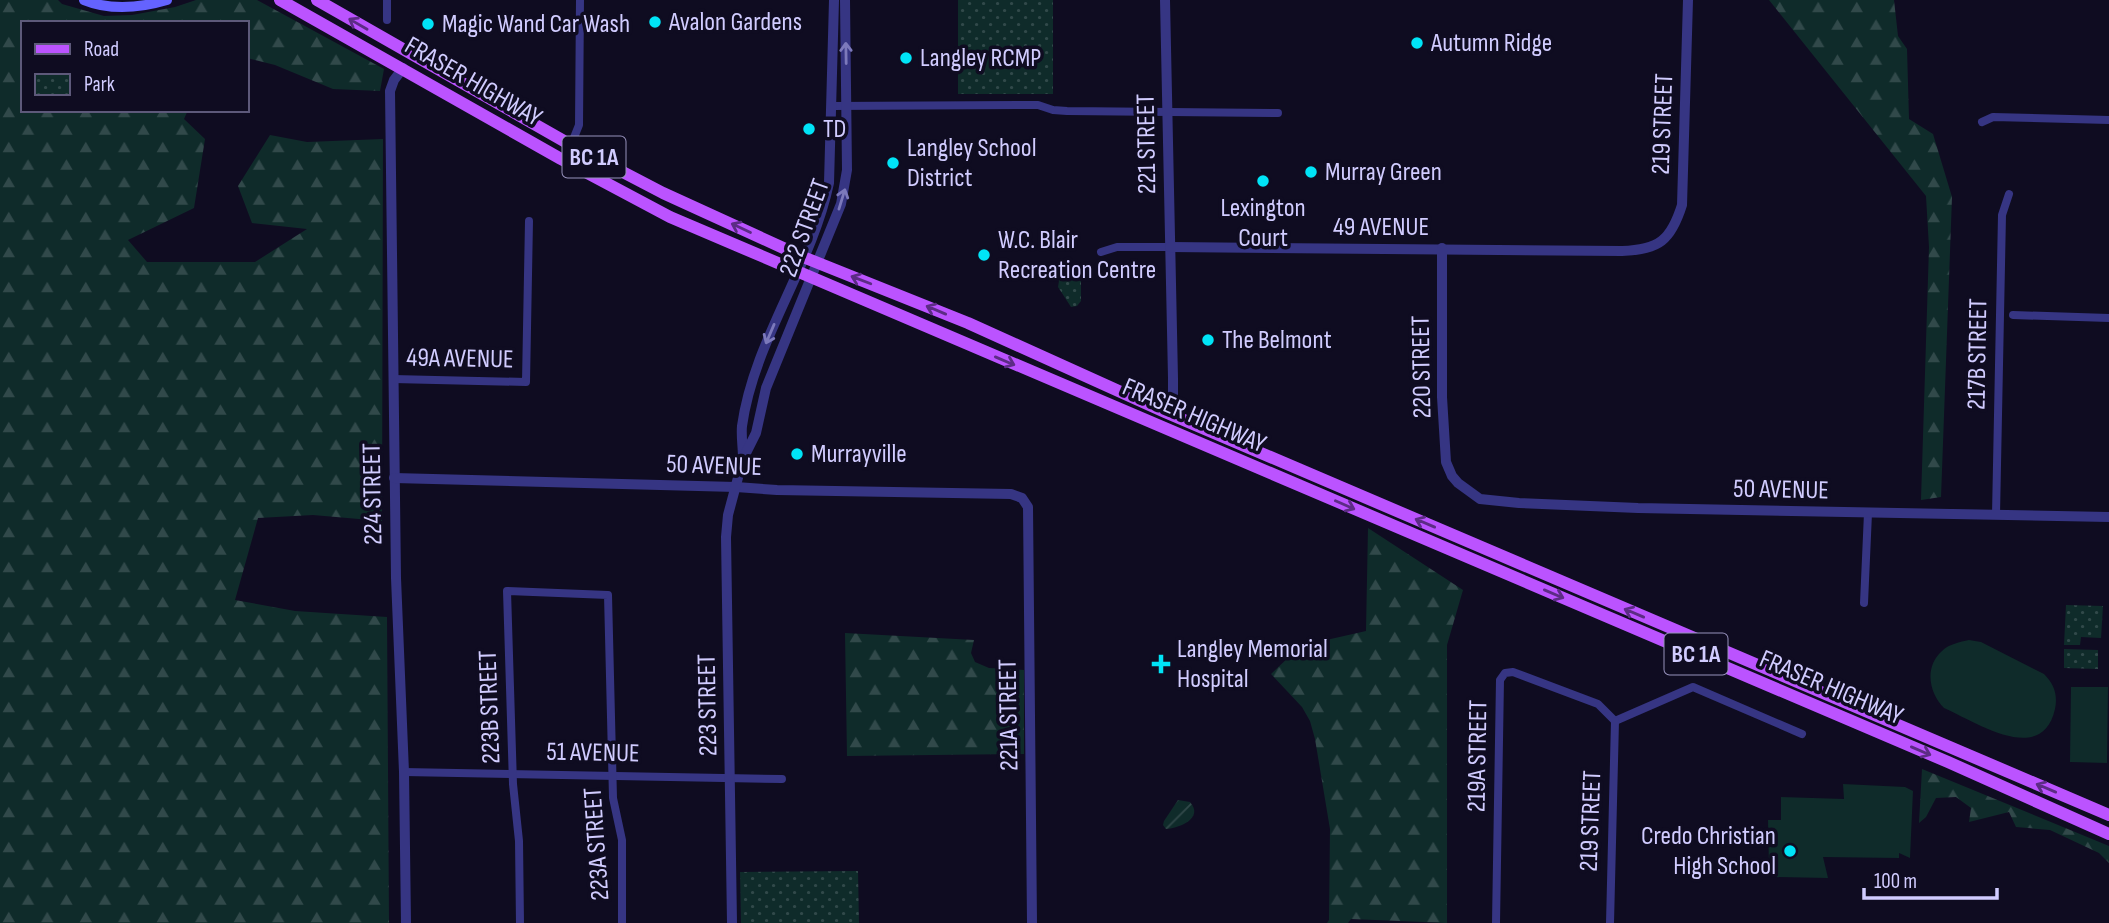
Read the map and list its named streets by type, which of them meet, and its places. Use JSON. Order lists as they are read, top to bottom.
{
  "streets": {
    "main road": ["FRASER HIGHWAY", "BC 1A"],
    "street": [
      "219 STREET",
      "221 STREET",
      "49 AVENUE",
      "222 STREET",
      "217B STREET",
      "49A AVENUE",
      "220 STREET",
      "50 AVENUE",
      "224 STREET",
      "223 STREET",
      "223B STREET",
      "221A STREET",
      "51 AVENUE",
      "219A STREET",
      "223A STREET"
    ]
  },
  "crossings": [
    ["FRASER HIGHWAY", "221 STREET"],
    ["FRASER HIGHWAY", "222 STREET"],
    ["FRASER HIGHWAY", "224 STREET"],
    ["219 STREET", "49 AVENUE"],
    ["219 STREET", "219A STREET"],
    ["221 STREET", "49 AVENUE"],
    ["49 AVENUE", "220 STREET"],
    ["222 STREET", "50 AVENUE"],
    ["222 STREET", "223 STREET"],
    ["217B STREET", "50 AVENUE"],
    ["49A AVENUE", "224 STREET"],
    ["220 STREET", "50 AVENUE"],
    ["50 AVENUE", "224 STREET"],
    ["50 AVENUE", "223 STREET"],
    ["50 AVENUE", "221A STREET"],
    ["224 STREET", "51 AVENUE"],
    ["223 STREET", "51 AVENUE"],
    ["223B STREET", "51 AVENUE"],
    ["223B STREET", "223A STREET"],
    ["51 AVENUE", "223A STREET"]
  ],
  "places": {
    "other": [
      "Avalon Gardens",
      "Magic Wand Car Wash",
      "Autumn Ridge",
      "Langley RCMP",
      "TD",
      "Langley School District",
      "Murray Green",
      "Lexington Court",
      "W.C. Blair Recreation Centre",
      "The Belmont",
      "Murrayville",
      "Credo Christian High School"
    ],
    "health": ["Langley Memorial Hospital"]
  },
  "legend": ["Road", "Park"],
  "scale_bar": "100 m"
}
